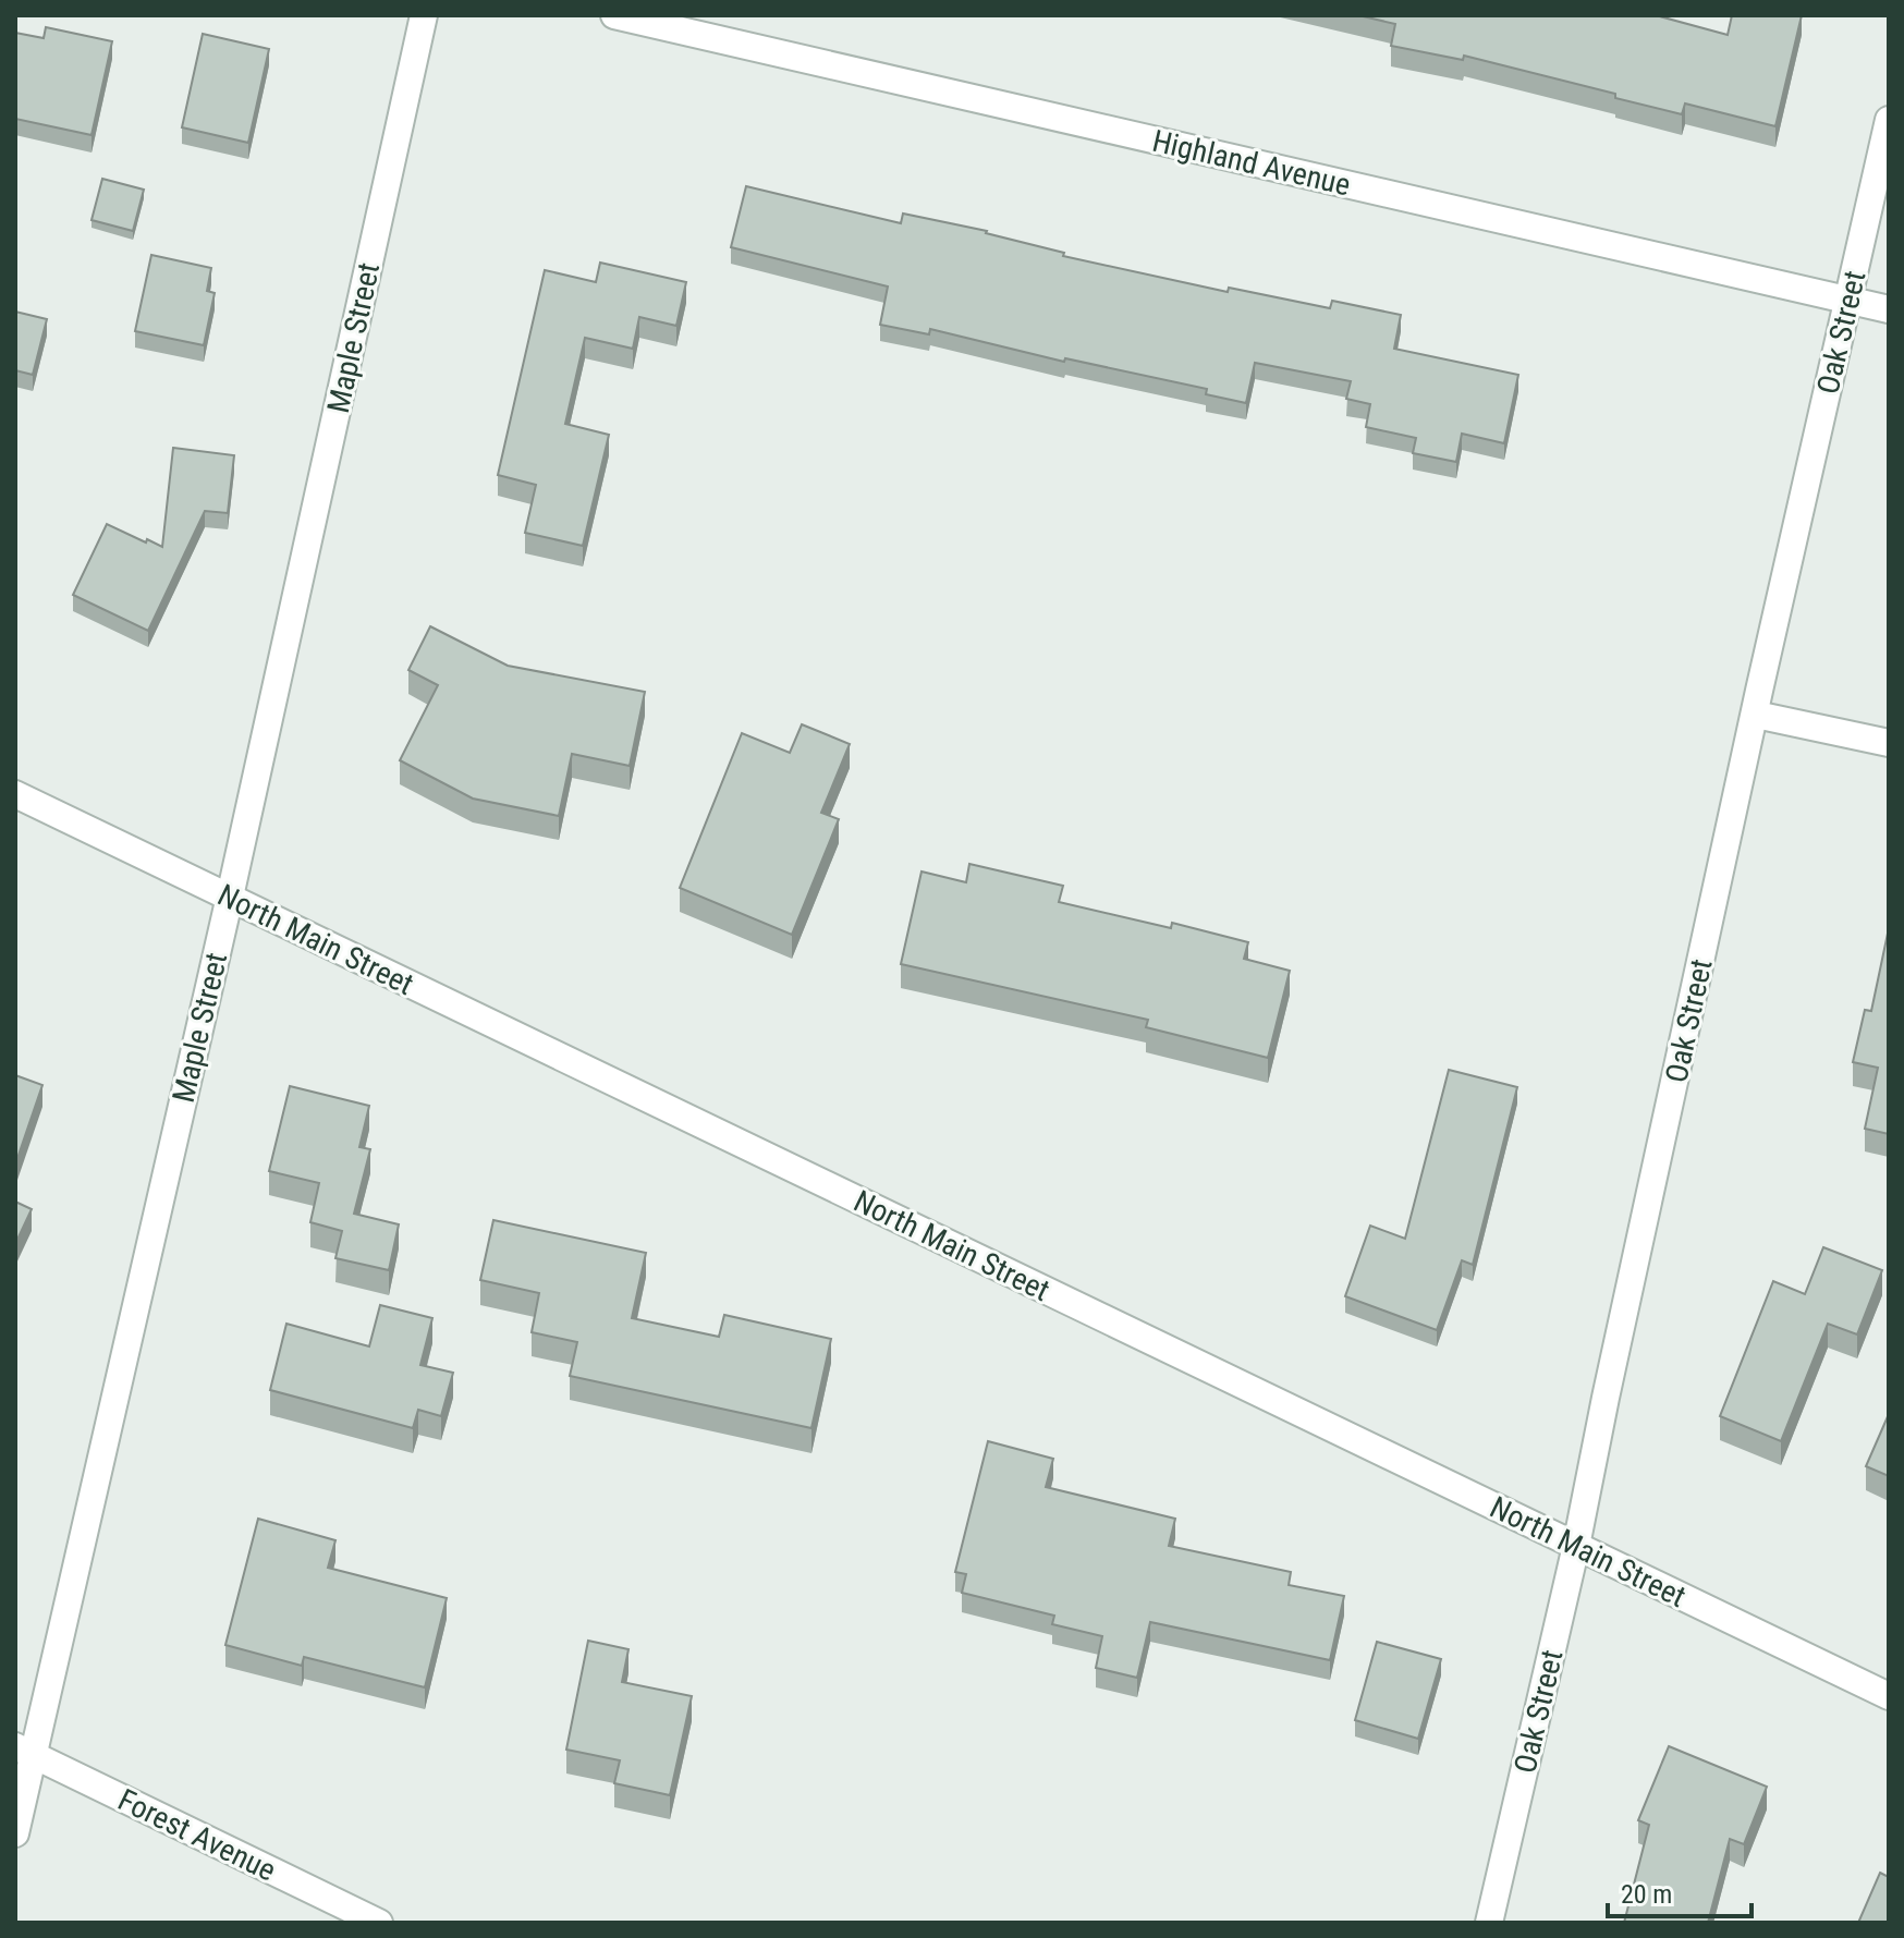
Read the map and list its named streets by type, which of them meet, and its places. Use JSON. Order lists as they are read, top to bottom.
{
  "streets": {
    "street": [
      "Highland Avenue",
      "Oak Street",
      "Maple Street",
      "North Main Street",
      "Forest Avenue"
    ]
  },
  "crossings": [
    ["Highland Avenue", "Oak Street"],
    ["Oak Street", "North Main Street"],
    ["Maple Street", "North Main Street"],
    ["Maple Street", "Forest Avenue"]
  ],
  "scale_bar": "20 m"
}
